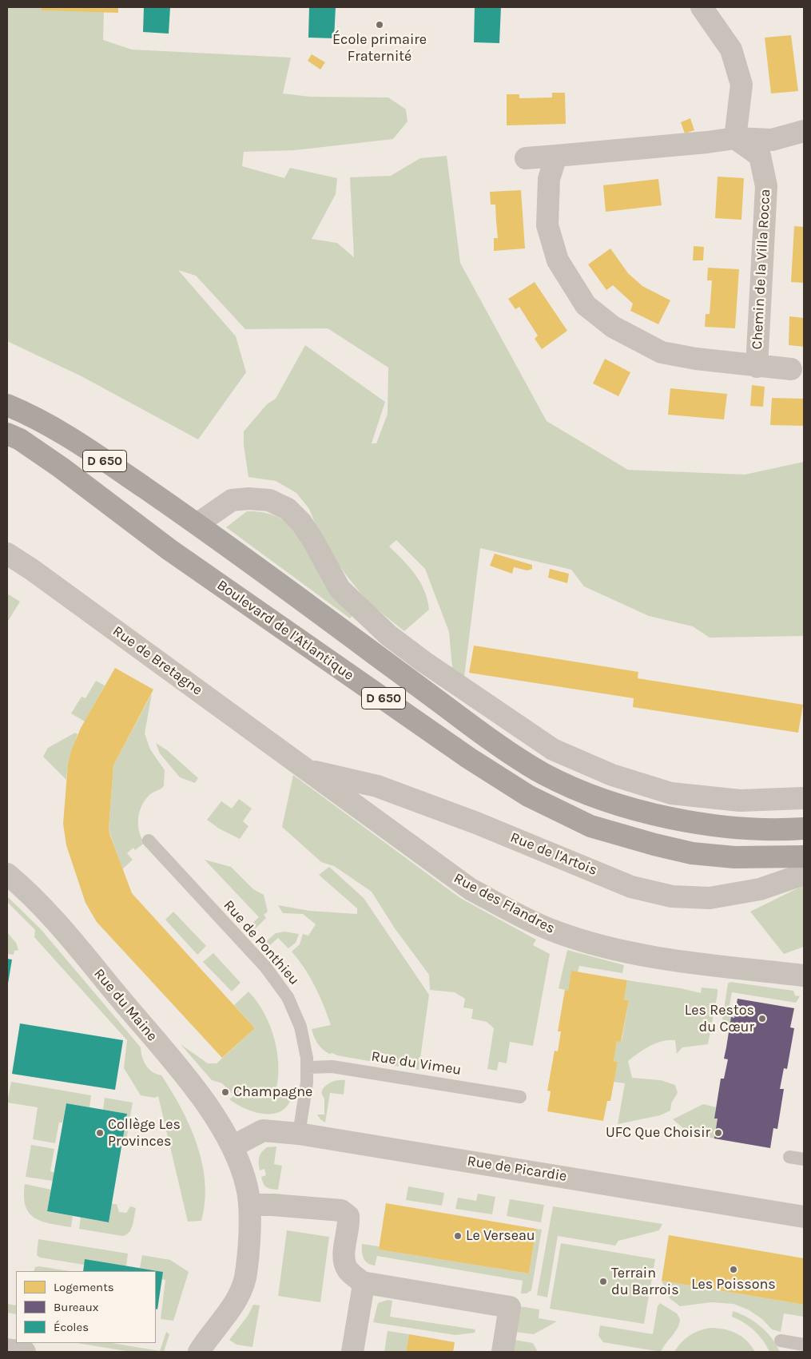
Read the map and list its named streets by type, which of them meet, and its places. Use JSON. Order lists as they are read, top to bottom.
{
  "streets": {
    "main road": ["D 650", "Boulevard de l'Atlantique"],
    "street": [
      "Chemin de la Villa Rocca",
      "Rue de Bretagne",
      "Rue de l'Artois",
      "Rue des Flandres",
      "Rue du Maine",
      "Rue de Picardie"
    ],
    "lane": ["Rue de Ponthieu", "Rue du Vimeu"]
  },
  "crossings": [
    ["Rue de Bretagne", "Rue de l'Artois"],
    ["Rue de Bretagne", "Rue des Flandres"],
    ["Rue de l'Artois", "Rue des Flandres"],
    ["Rue de Ponthieu", "Rue du Vimeu"],
    ["Rue de Ponthieu", "Rue de Picardie"],
    ["Rue du Maine", "Rue de Picardie"]
  ],
  "places": [
    "École primaire Fraternité",
    "Les Restos du Cœur",
    "Champagne",
    "Collège Les Provinces",
    "UFC Que Choisir",
    "Le Verseau",
    "Les Poissons",
    "Terrain du Barrois"
  ],
  "legend": ["Logements", "Bureaux", "Écoles"]
}
